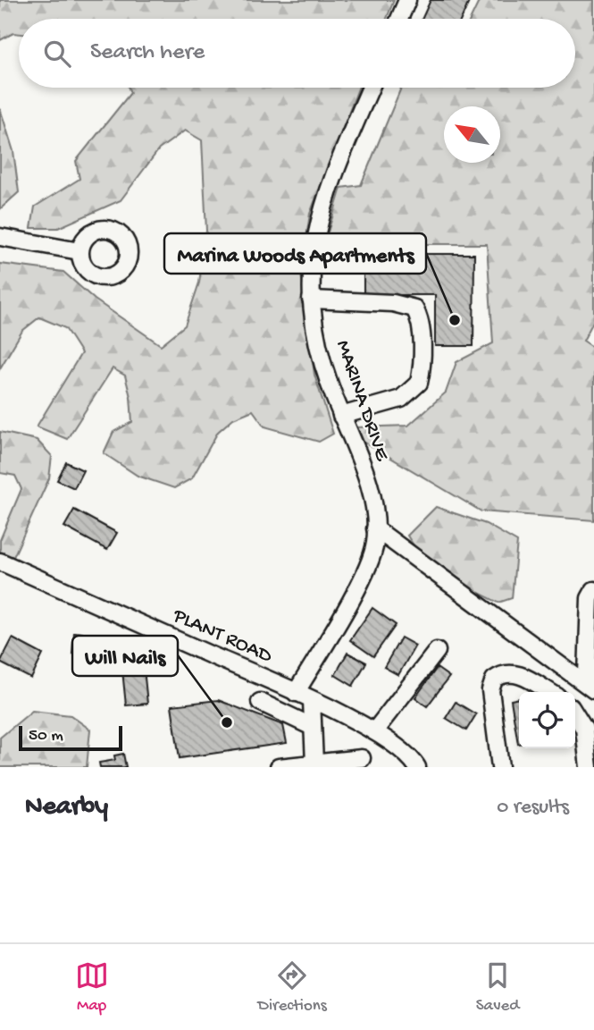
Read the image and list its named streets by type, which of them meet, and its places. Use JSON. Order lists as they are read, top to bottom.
{
  "streets": {
    "street": ["MARINA DRIVE", "PLANT ROAD"]
  },
  "crossings": [
    ["MARINA DRIVE", "PLANT ROAD"]
  ],
  "places": ["Marina Woods Apartments", "Will Nails"],
  "scale_bar": "50 m",
  "north": "top left",
  "page": {
    "search": "Search here",
    "scale": "50 m",
    "heading": ["Nearby", "0 results"],
    "nav": ["Map", "Directions", "Saved"]
  }
}
